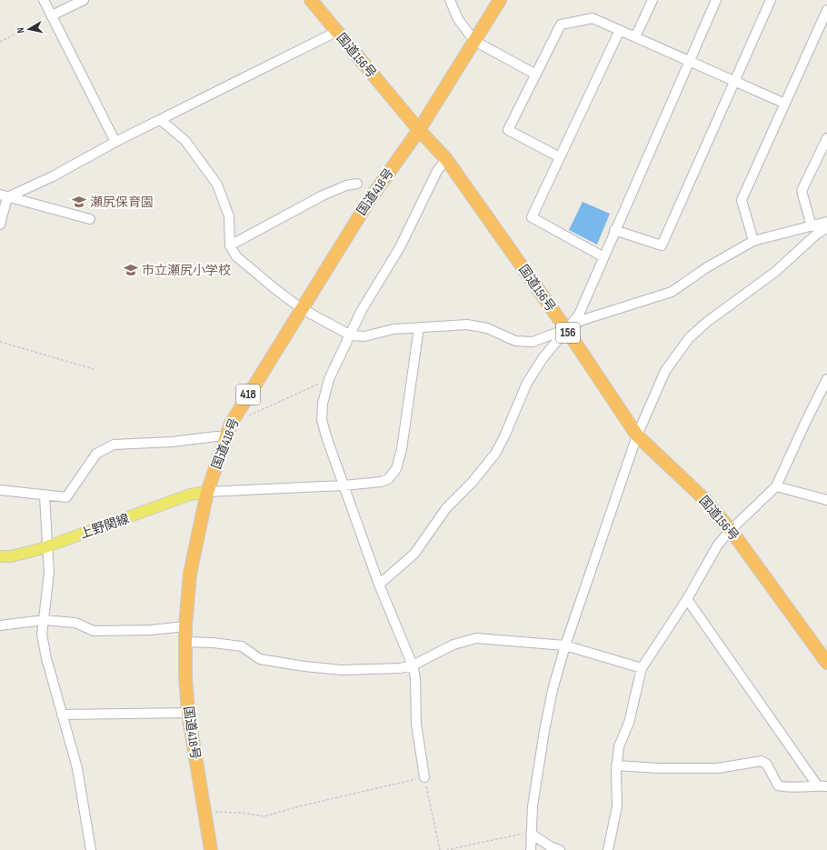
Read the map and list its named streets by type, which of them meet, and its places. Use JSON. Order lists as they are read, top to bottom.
{
  "streets": {
    "highway": [
      "国道156号",
      "国道418号",
      "156",
      "418"
    ],
    "main road": ["上野関線"]
  },
  "crossings": [
    ["国道156号", "国道418号"],
    ["国道418号", "上野関線"]
  ],
  "places": {
    "school or university": ["瀬尻保育園", "市立瀬尻小学校"]
  },
  "north": "left"
}
